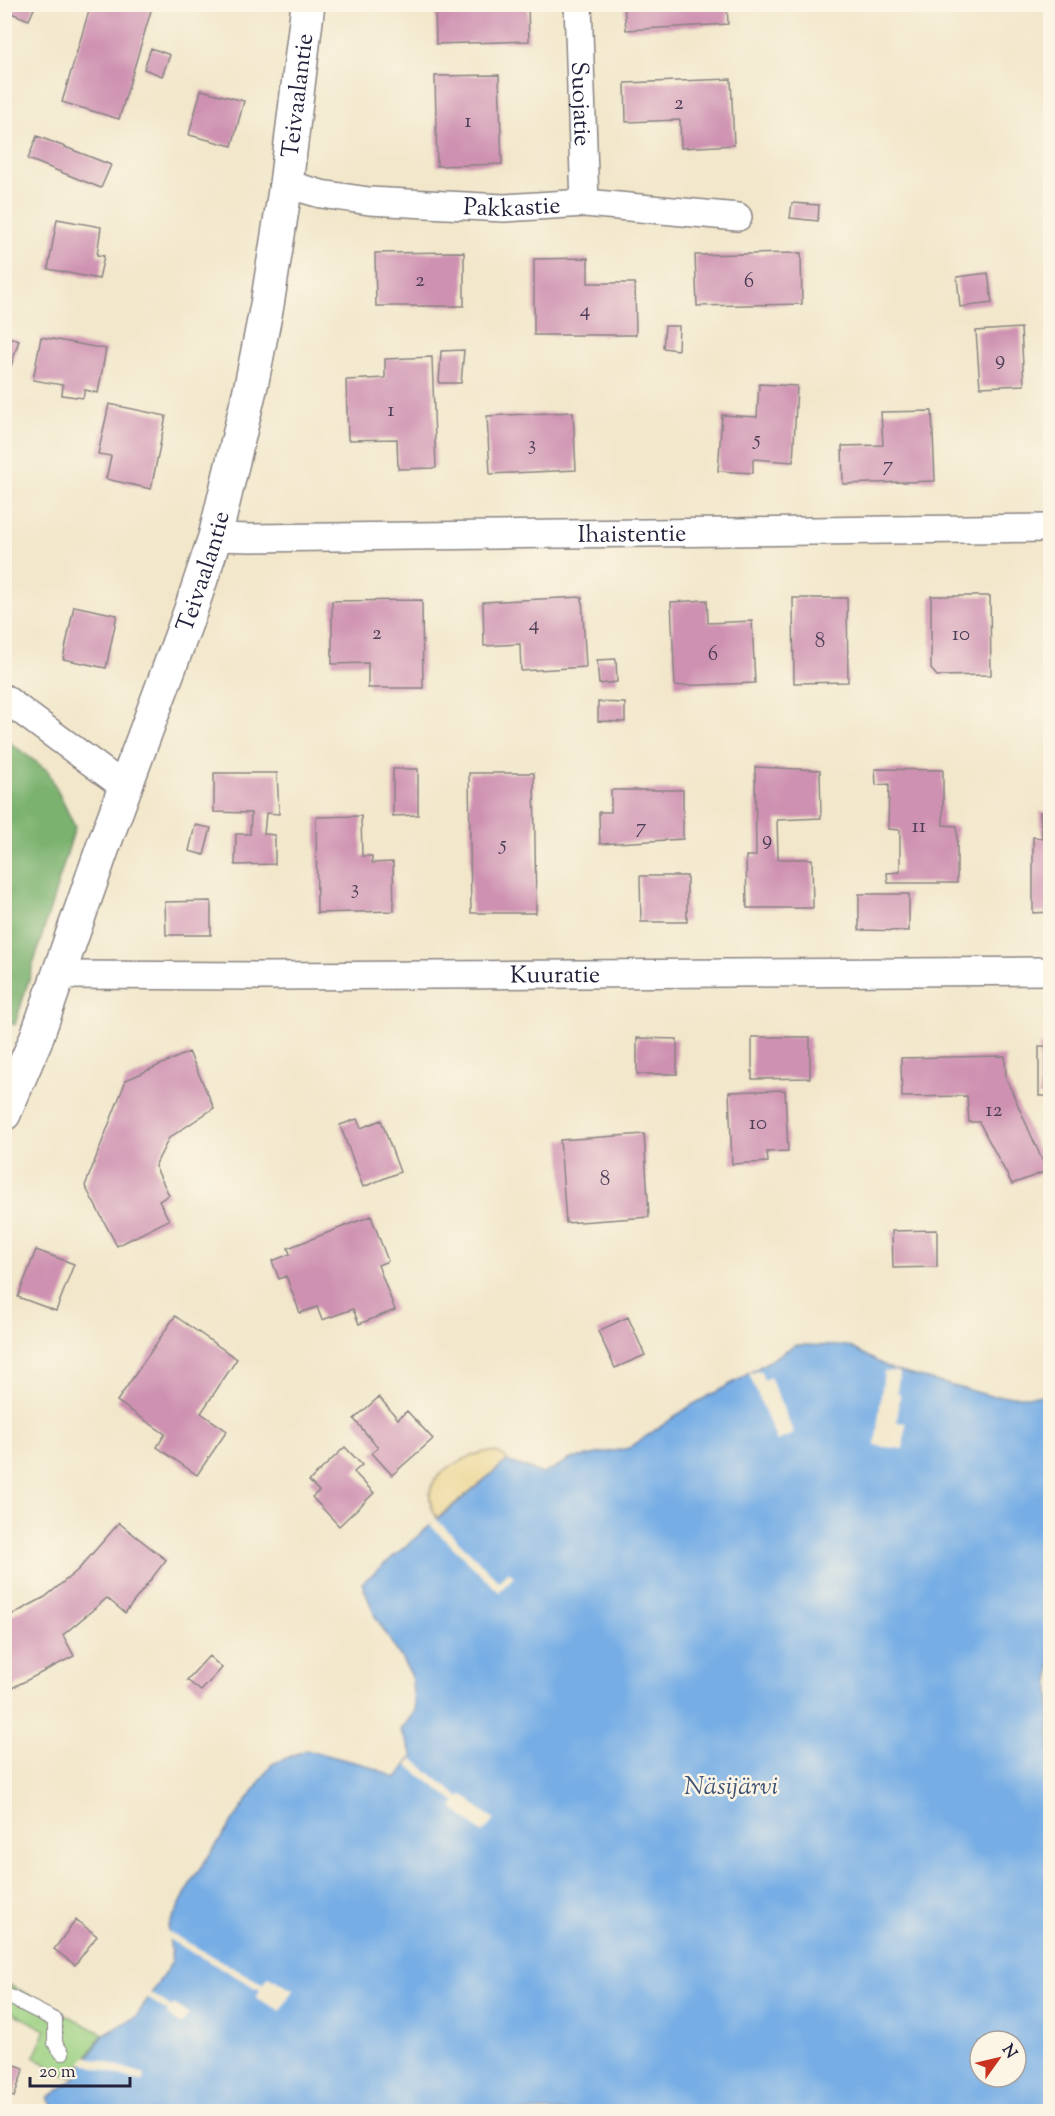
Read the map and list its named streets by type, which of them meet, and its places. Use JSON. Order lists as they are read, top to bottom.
{
  "streets": {
    "main road": ["Teivaalantie"],
    "street": [
      "Suojatie",
      "Pakkastie",
      "Ihaistentie",
      "Kuuratie"
    ]
  },
  "crossings": [
    ["Teivaalantie", "Pakkastie"],
    ["Teivaalantie", "Ihaistentie"],
    ["Teivaalantie", "Kuuratie"],
    ["Suojatie", "Pakkastie"]
  ],
  "water": ["Näsijärvi"],
  "house_numbers": [
    "2",
    "1",
    "2",
    "6",
    "4",
    "9",
    "1",
    "5",
    "3",
    "7",
    "4",
    "2",
    "10",
    "8",
    "6",
    "11",
    "7",
    "9",
    "5",
    "3",
    "12",
    "10",
    "8"
  ],
  "scale_bar": "20 m",
  "north": "top right"
}
